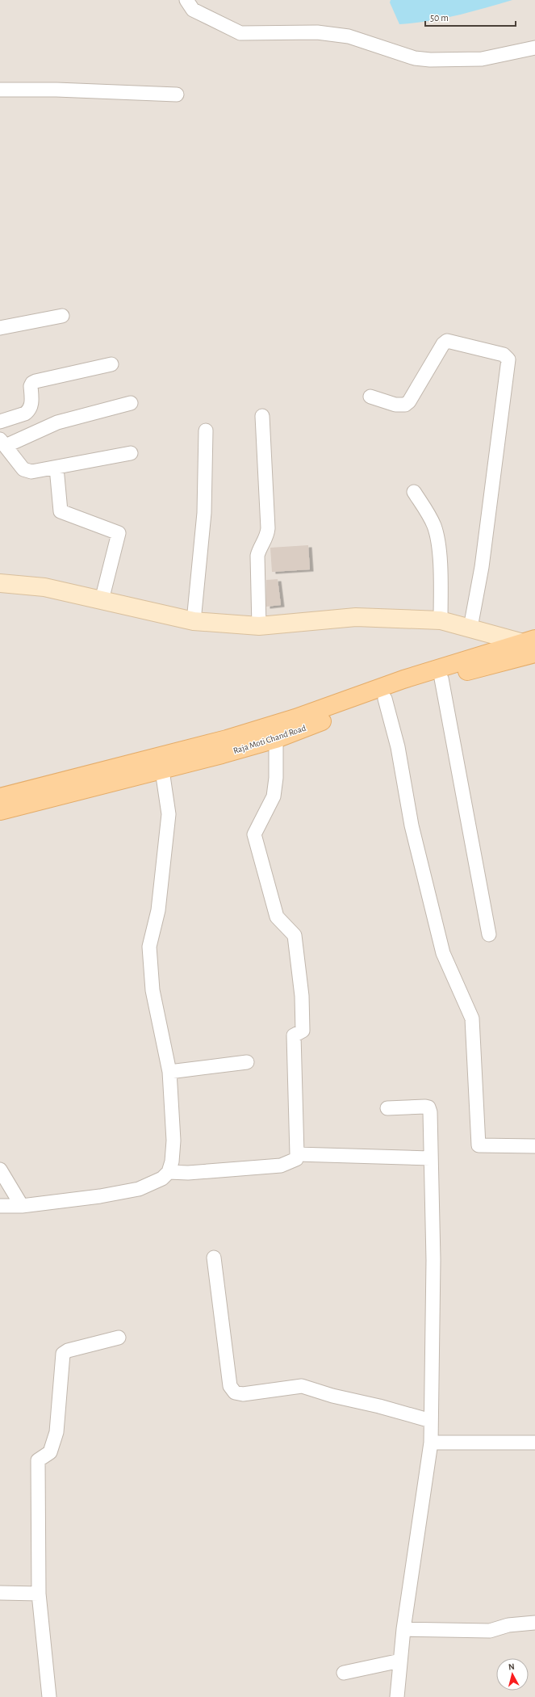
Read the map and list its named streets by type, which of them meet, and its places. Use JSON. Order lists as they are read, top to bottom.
{
  "streets": {
    "main road": ["Raja Moti Chand Road"]
  },
  "scale_bar": "50 m",
  "north": "top"
}
